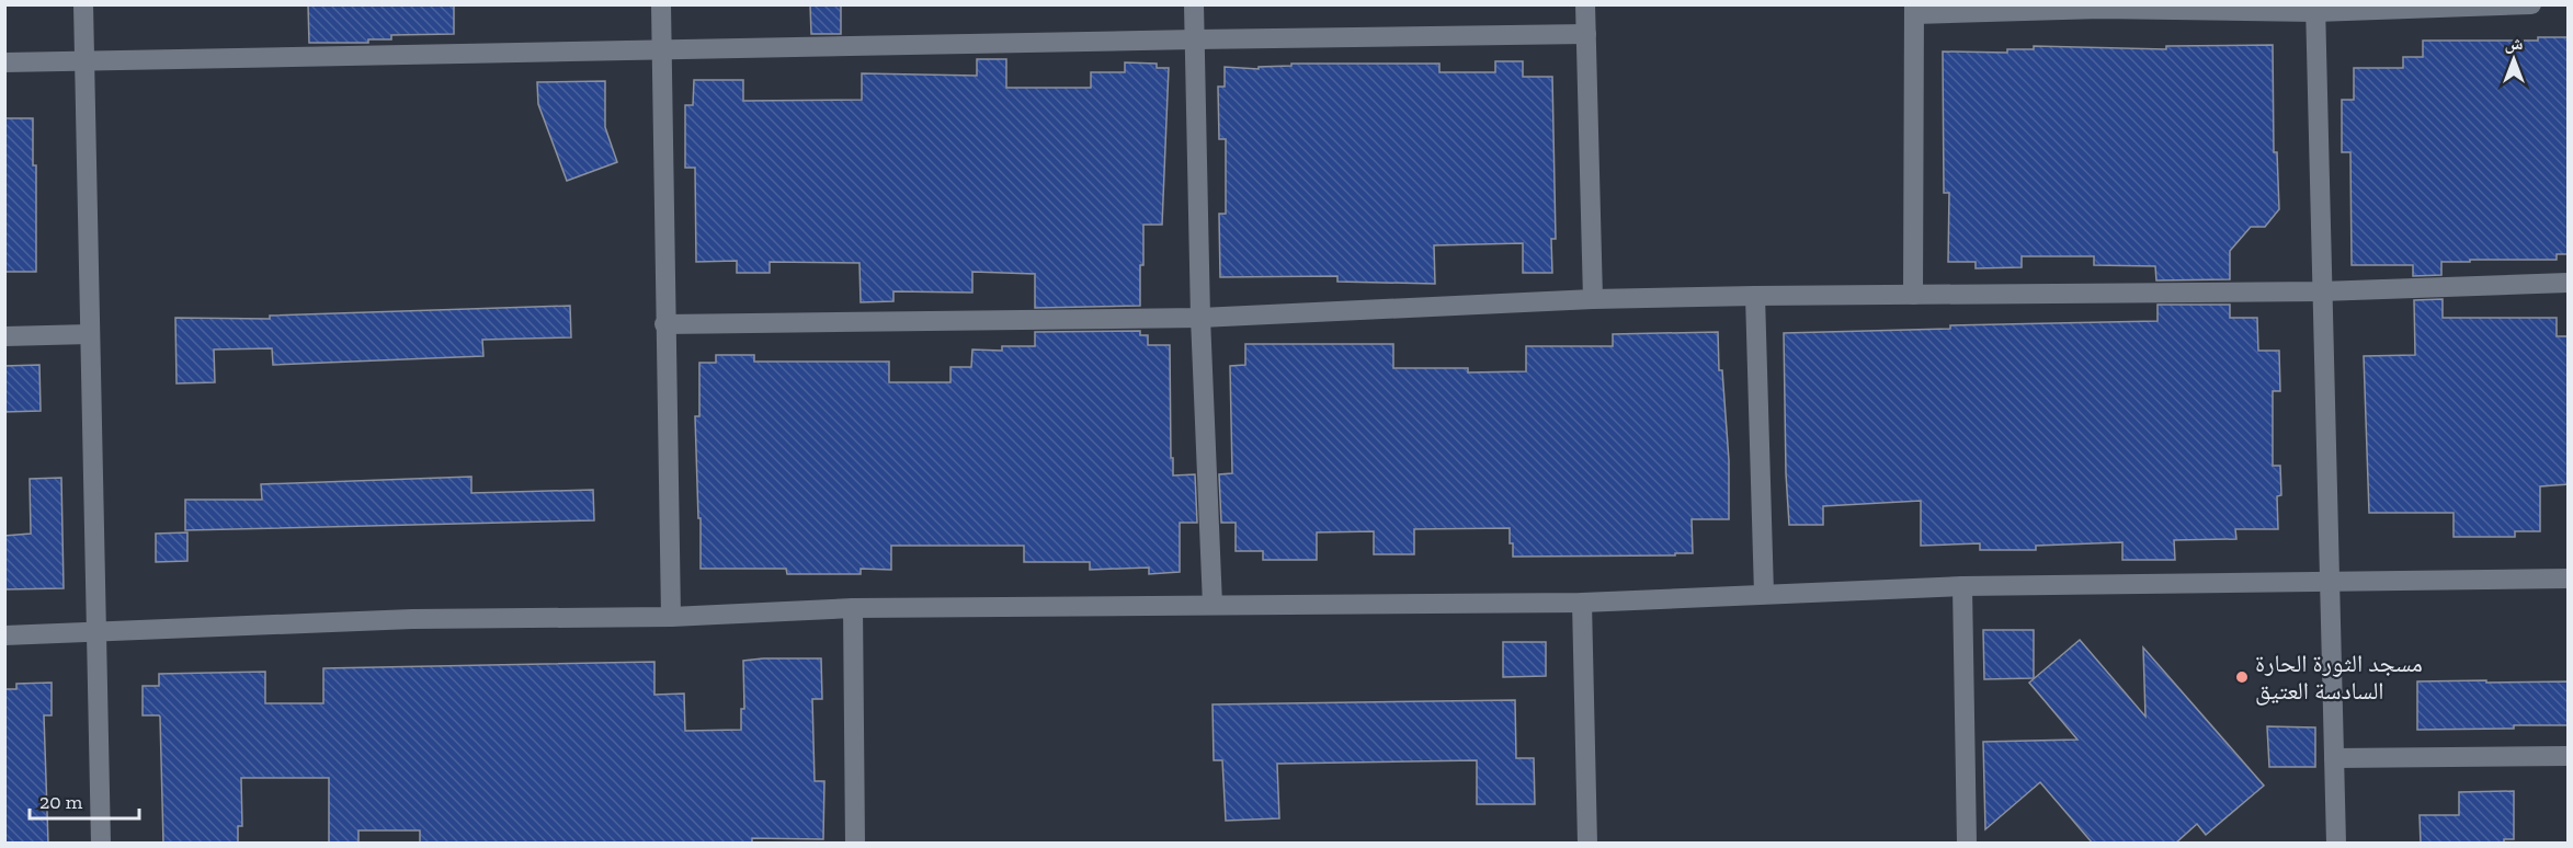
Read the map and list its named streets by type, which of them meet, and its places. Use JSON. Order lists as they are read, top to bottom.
{
  "places": ["مسجد الثورة الحارة السادسة العتيق"],
  "scale_bar": "20 m",
  "north": "top"
}
